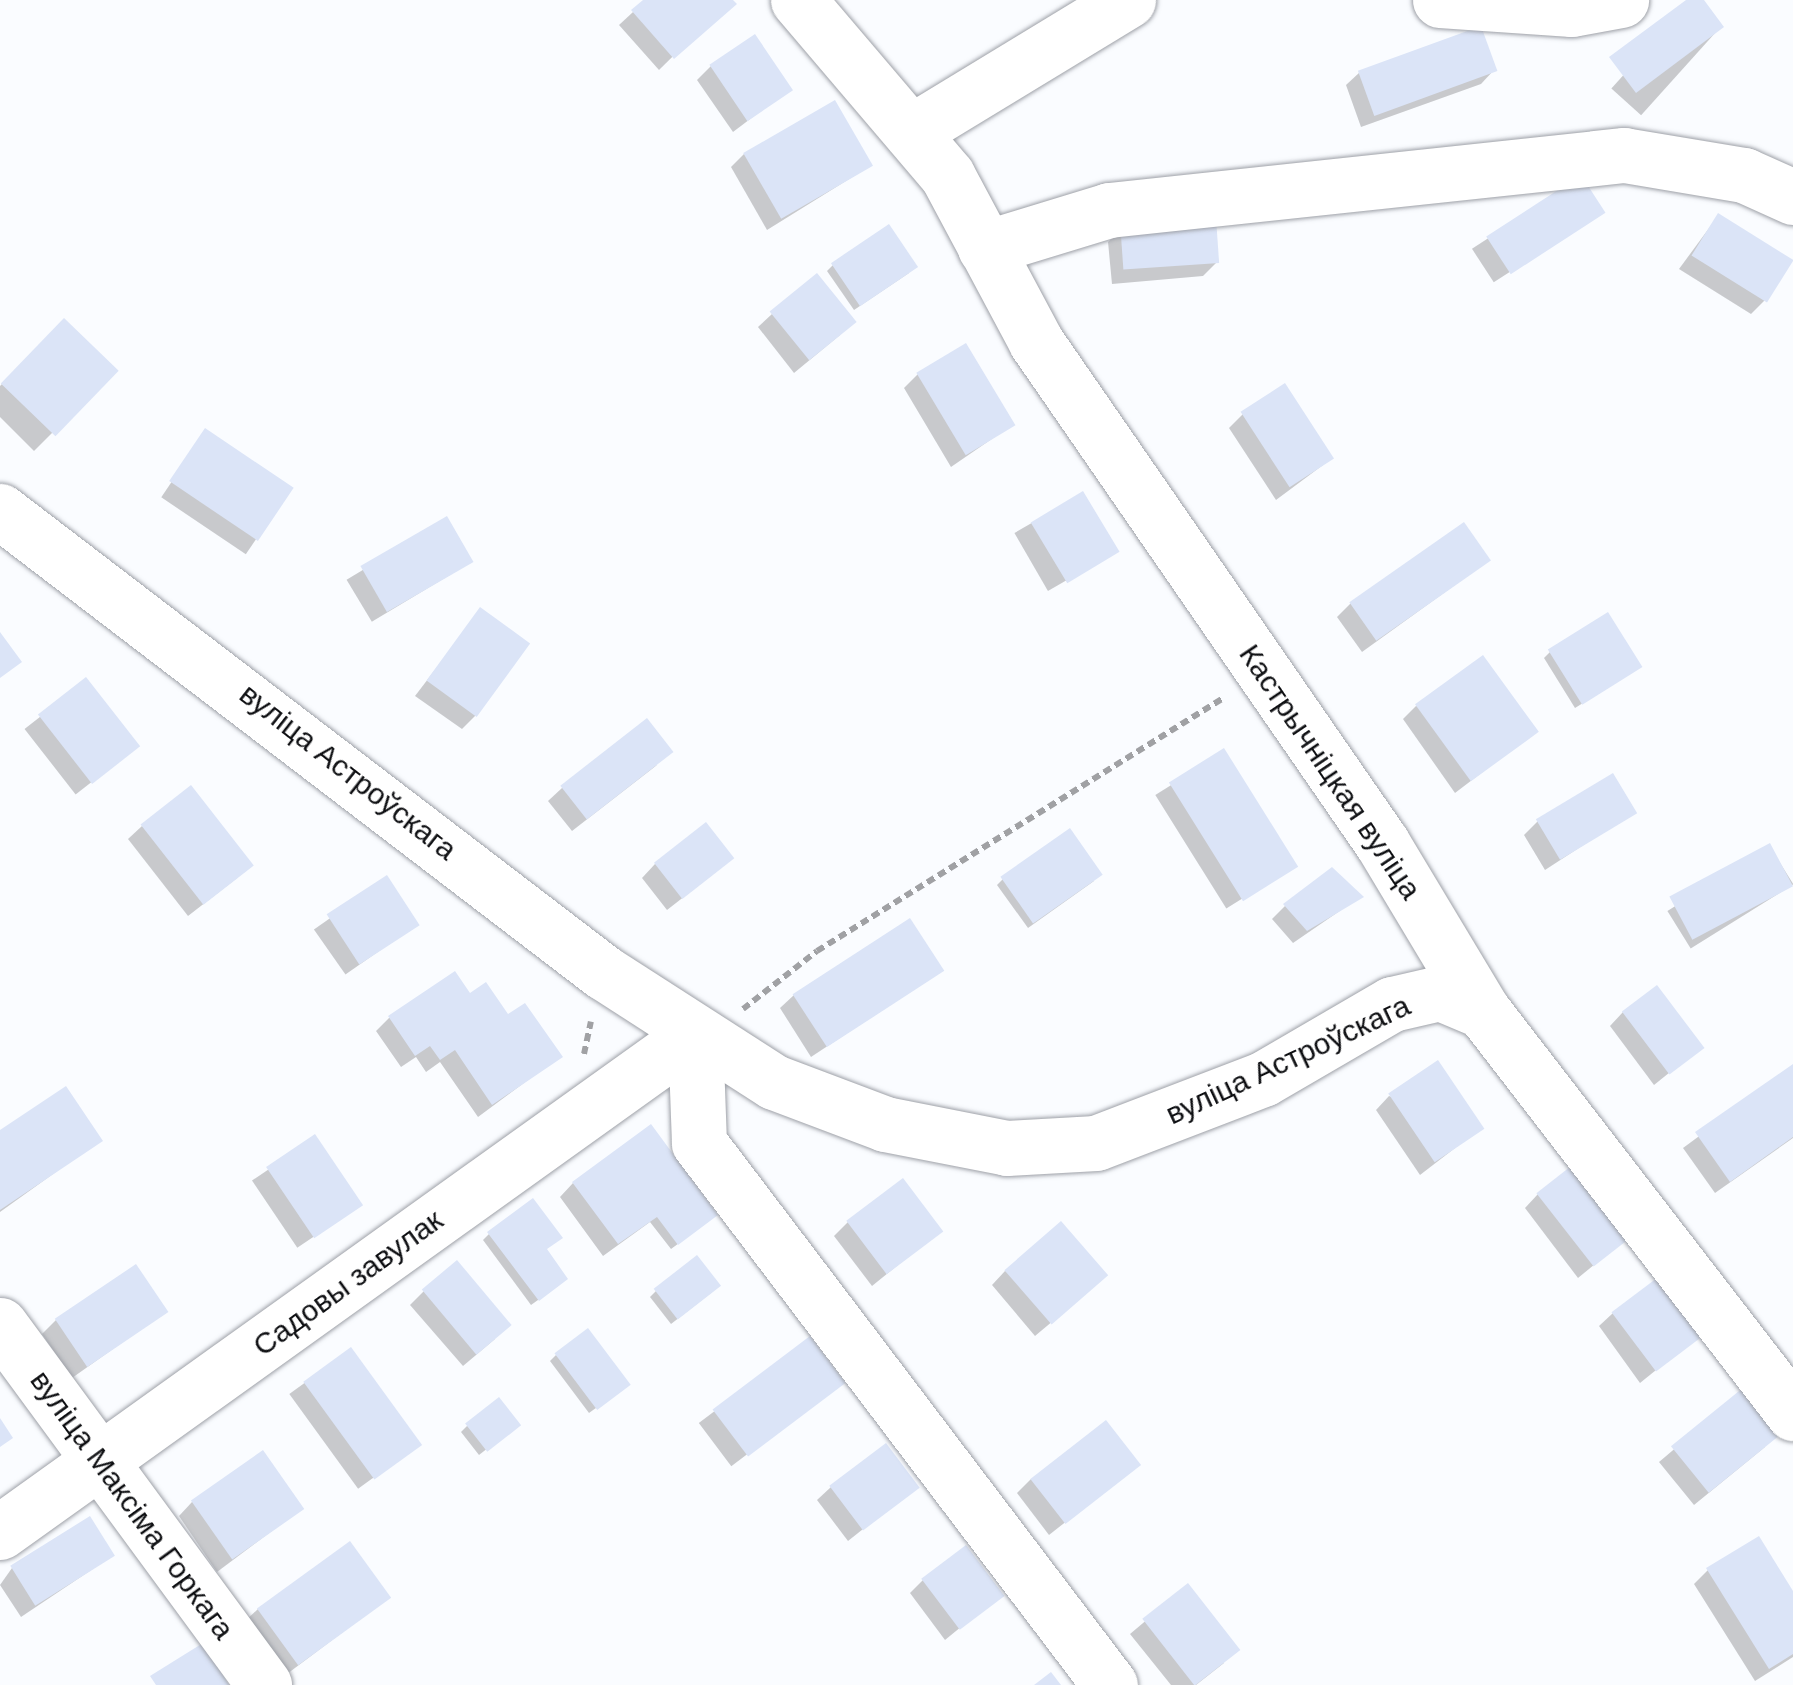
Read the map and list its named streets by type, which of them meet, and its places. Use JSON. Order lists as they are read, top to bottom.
{
  "streets": {
    "street": [
      "вуліца Астроўскага",
      "Кастрычніцкая вуліца",
      "Садовы завулак",
      "вуліца Максіма Горкага"
    ]
  },
  "crossings": [
    ["вуліца Астроўскага", "Кастрычніцкая вуліца"],
    ["вуліца Астроўскага", "Садовы завулак"],
    ["Садовы завулак", "вуліца Максіма Горкага"]
  ]
}
